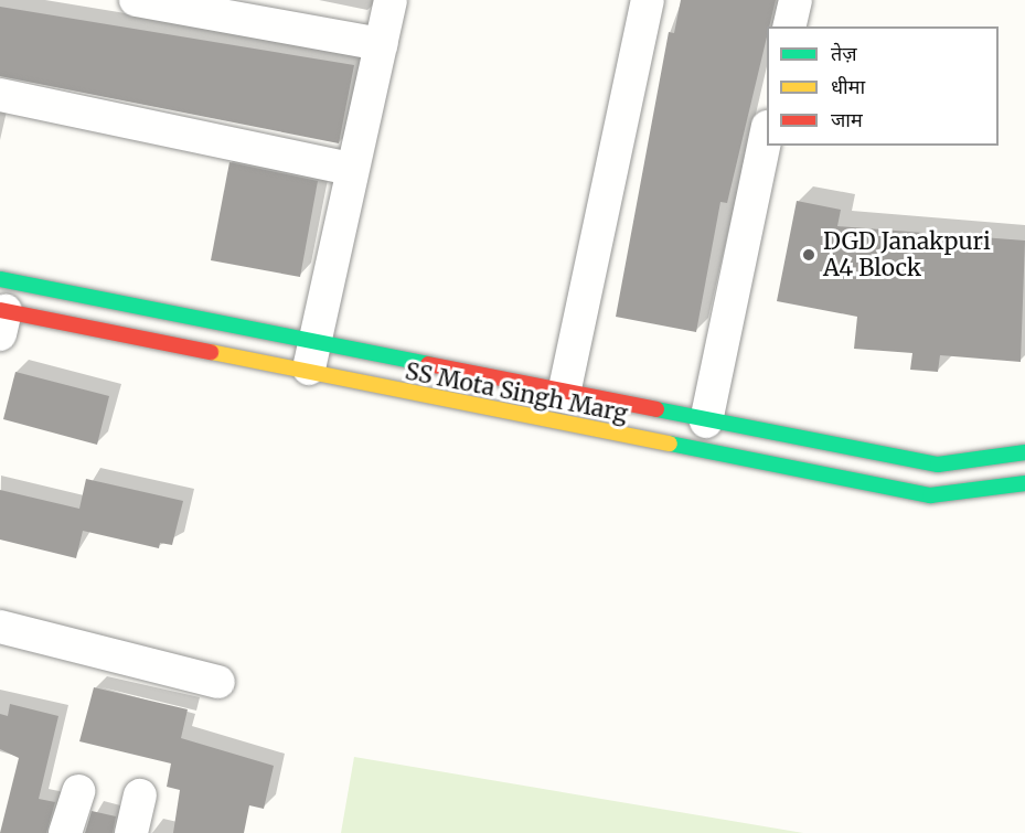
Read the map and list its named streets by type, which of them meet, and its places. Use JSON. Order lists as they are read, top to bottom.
{
  "streets": {
    "street": ["SS Mota Singh Marg"]
  },
  "places": ["DGD Janakpuri A4 Block"],
  "legend": ["तेज़", "धीमा", "जाम"]
}
